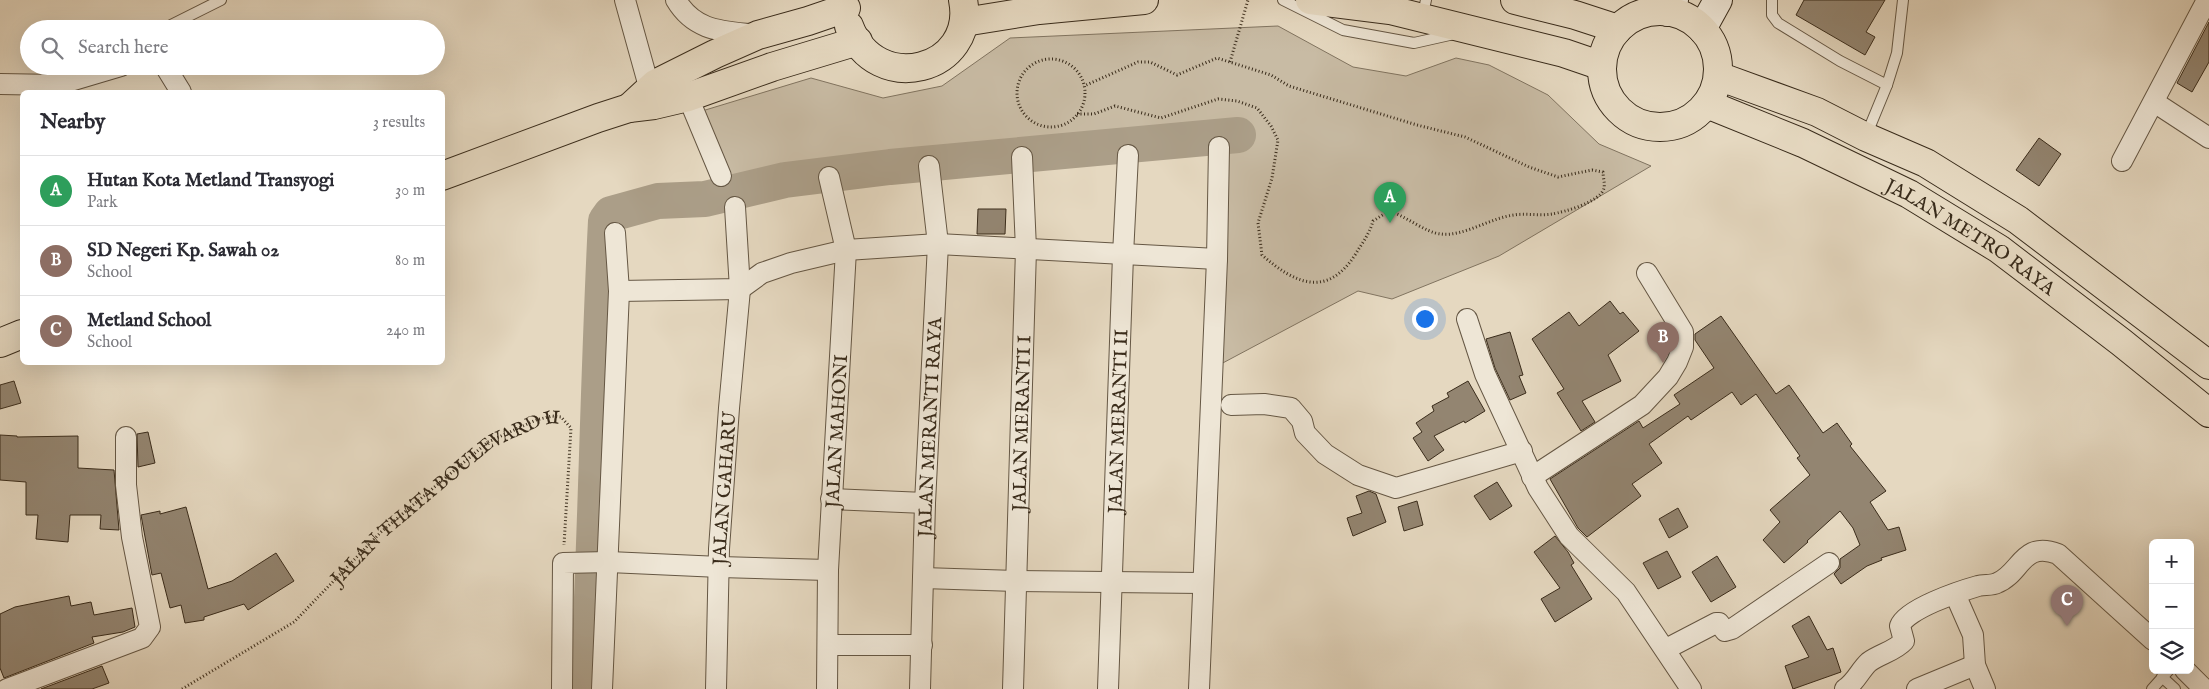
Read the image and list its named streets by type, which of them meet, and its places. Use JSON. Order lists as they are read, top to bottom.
{
  "streets": {
    "main road": ["JALAN METRO RAYA"],
    "street": [
      "JALAN MERANTI II",
      "JALAN MERANTI I",
      "JALAN MERANTI RAYA",
      "JALAN MAHONI",
      "JALAN GAHARU"
    ],
    "path": ["JALAN THATA BOULEVARD II"]
  },
  "page": {
    "search": "Search here",
    "heading": ["Nearby", "3 results"],
    "list": [
      {
        "mark": "A",
        "name": "Hutan Kota Metland Transyogi",
        "note": "Park",
        "value": "30 m"
      },
      {
        "mark": "B",
        "name": "SD Negeri Kp. Sawah 02",
        "note": "School",
        "value": "80 m"
      },
      {
        "mark": "C",
        "name": "Metland School",
        "note": "School",
        "value": "240 m"
      }
    ],
    "pins": ["A", "B", "C"],
    "map_buttons": ["+", "−"]
  }
}
